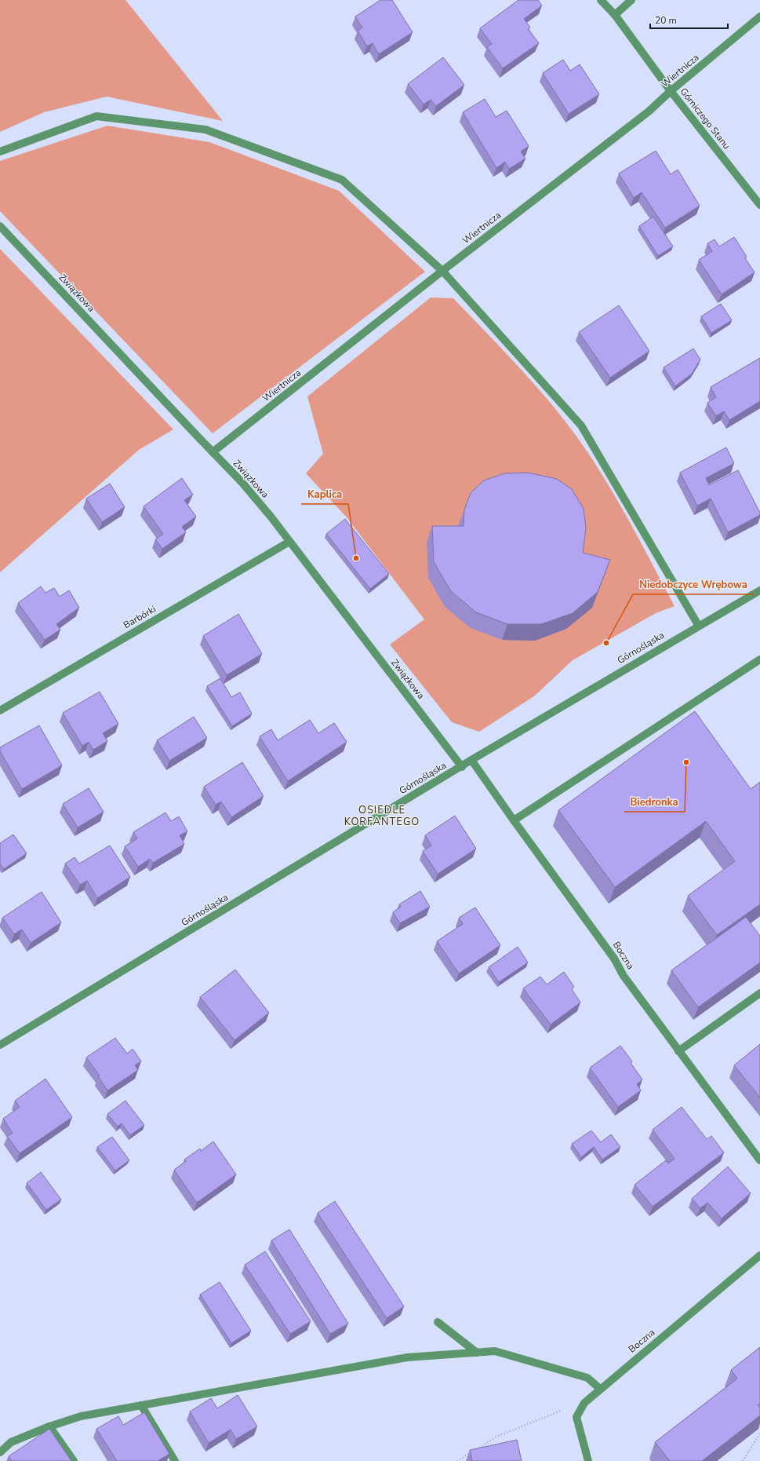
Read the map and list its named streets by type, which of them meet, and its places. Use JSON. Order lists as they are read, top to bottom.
{
  "streets": {
    "street": [
      "Wiertnicza",
      "Górniczego Stanu",
      "Związkowa",
      "Barbórki",
      "Górnośląska",
      "Boczna"
    ]
  },
  "crossings": [
    ["Wiertnicza", "Górniczego Stanu"],
    ["Wiertnicza", "Związkowa"],
    ["Związkowa", "Barbórki"],
    ["Związkowa", "Górnośląska"],
    ["Górnośląska", "Boczna"]
  ],
  "districts": ["OSIEDLE KORFANTEGO"],
  "places": ["Kaplica", "Niedobczyce Wrębowa", "Biedronka"],
  "scale_bar": "20 m"
}
